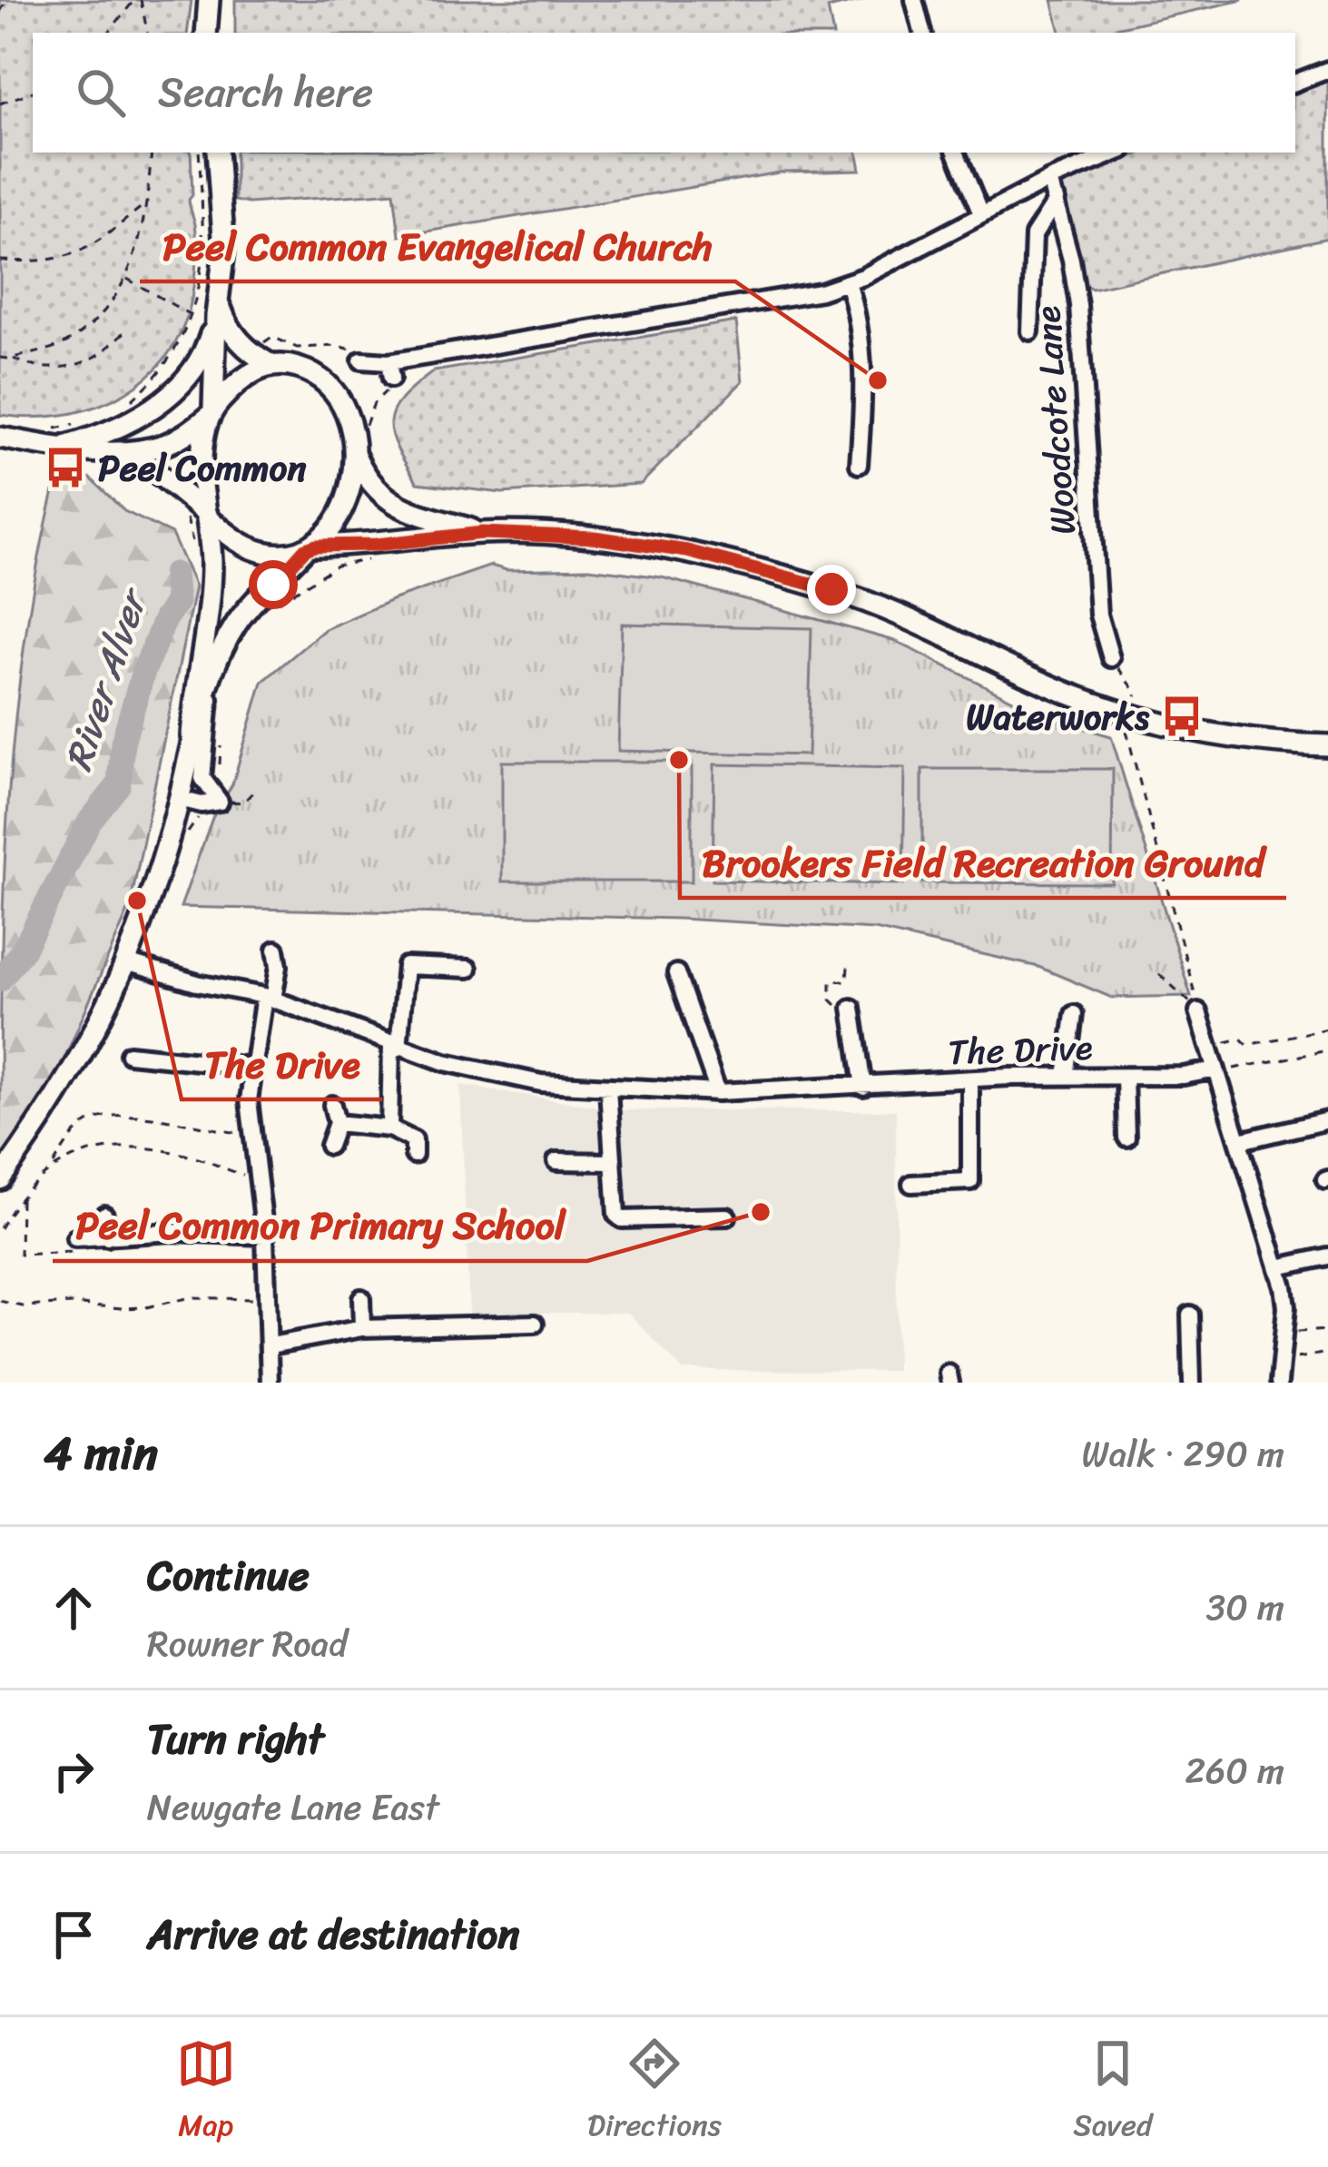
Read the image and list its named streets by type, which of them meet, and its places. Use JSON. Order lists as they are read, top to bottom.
{
  "streets": {
    "street": ["Woodcote Lane", "The Drive"]
  },
  "water": ["River Alver"],
  "places": {
    "other": [
      "Peel Common Evangelical Church",
      "Brookers Field Recreation Ground",
      "The Drive",
      "Peel Common Primary School"
    ],
    "bus stop": ["Peel Common", "Waterworks"]
  },
  "page": {
    "search": "Search here",
    "heading": ["4 min", "Walk · 290 m"],
    "list": [
      ["Continue", "Rowner Road", "30 m"],
      ["Turn right", "Newgate Lane East", "260 m"],
      "Arrive at destination"
    ],
    "nav": ["Map", "Directions", "Saved"]
  }
}
